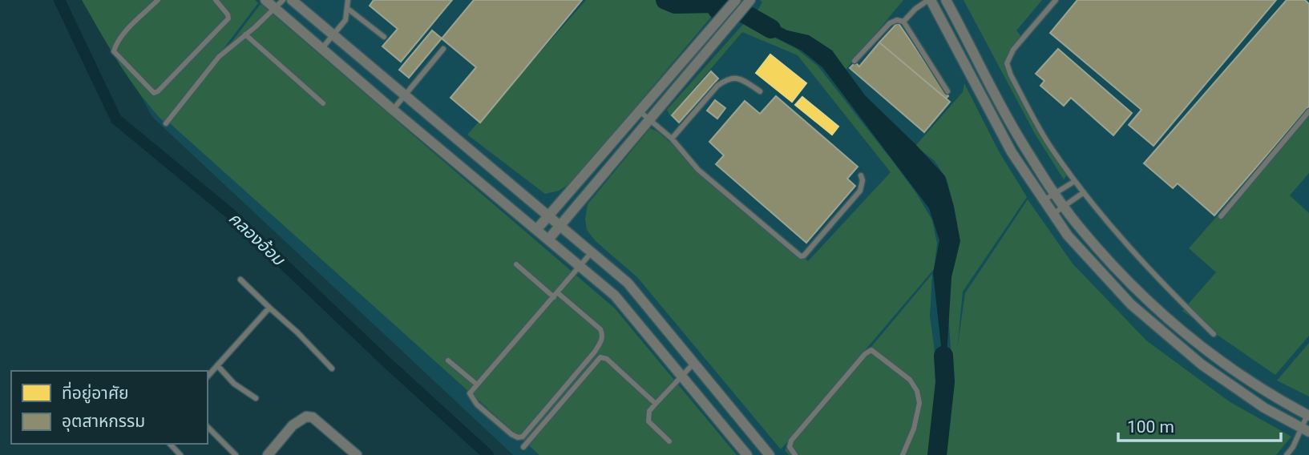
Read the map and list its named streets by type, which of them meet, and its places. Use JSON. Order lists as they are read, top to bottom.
{
  "water": ["คลองอ้อม"],
  "legend": ["ที่อยู่อาศัย", "อุตสาหกรรม"],
  "scale_bar": "100 m"
}
